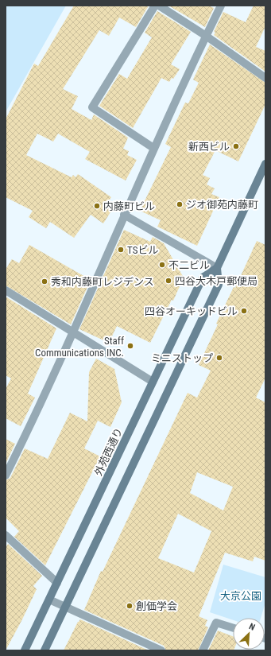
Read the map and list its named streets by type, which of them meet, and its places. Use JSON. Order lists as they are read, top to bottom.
{
  "streets": {
    "main road": ["外苑西通り"]
  },
  "parks": ["大京公園"],
  "places": [
    "新西ビル",
    "ジオ御苑内藤町",
    "内藤町ビル",
    "TSビル",
    "不二ビル",
    "四谷大木戸郵便局",
    "秀和内藤町レジデンス",
    "四谷オーキッドビル",
    "Staff Communications INC.",
    "ミニストップ",
    "創価学会"
  ],
  "north": "top right"
}
